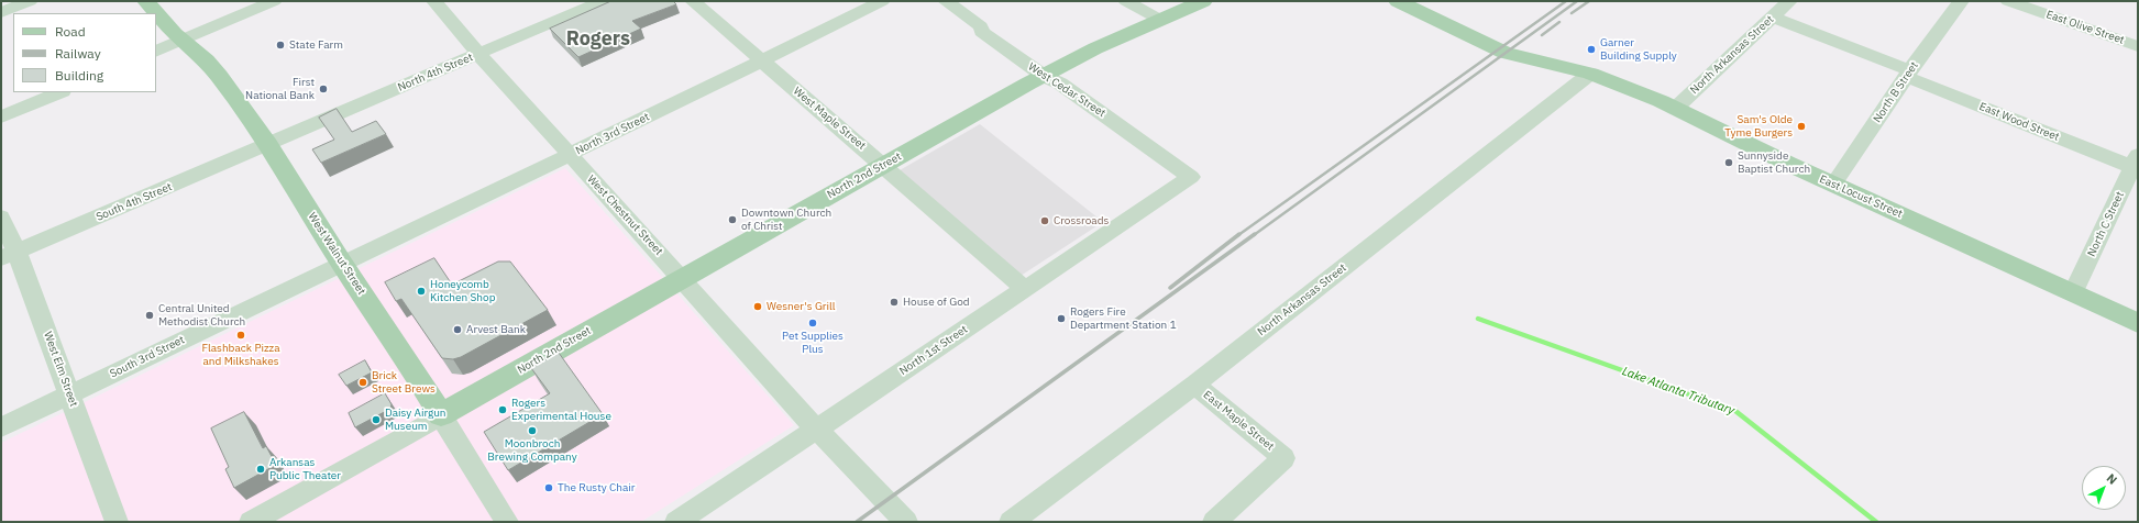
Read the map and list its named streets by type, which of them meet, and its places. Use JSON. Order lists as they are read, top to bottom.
{
  "streets": {
    "main road": ["North 2nd Street", "East Locust Street", "West Walnut Street"],
    "street": [
      "East Olive Street",
      "North Arkansas Street",
      "North 4th Street",
      "West Cedar Street",
      "North B Street",
      "West Maple Street",
      "East Wood Street",
      "North 3rd Street",
      "South 4th Street",
      "West Chestnut Street",
      "North C Street",
      "North 1st Street",
      "South 3rd Street",
      "West Elm Street",
      "East Maple Street"
    ]
  },
  "crossings": [
    ["North Arkansas Street", "East Wood Street"],
    ["North Arkansas Street", "East Locust Street"],
    ["North Arkansas Street", "East Maple Street"],
    ["North 4th Street", "South 4th Street"],
    ["North 4th Street", "West Chestnut Street"],
    ["North 4th Street", "West Walnut Street"],
    ["West Cedar Street", "North 2nd Street"],
    ["West Cedar Street", "North 1st Street"],
    ["North B Street", "East Wood Street"],
    ["North B Street", "East Locust Street"],
    ["West Maple Street", "North 3rd Street"],
    ["West Maple Street", "North 2nd Street"],
    ["West Maple Street", "North 1st Street"],
    ["East Wood Street", "North C Street"],
    ["North 3rd Street", "West Chestnut Street"],
    ["North 3rd Street", "West Walnut Street"],
    ["North 3rd Street", "South 3rd Street"],
    ["North 2nd Street", "West Chestnut Street"],
    ["North 2nd Street", "West Walnut Street"],
    ["East Locust Street", "North C Street"],
    ["South 4th Street", "West Walnut Street"],
    ["South 4th Street", "West Elm Street"],
    ["West Chestnut Street", "North 1st Street"],
    ["West Walnut Street", "South 3rd Street"],
    ["South 3rd Street", "West Elm Street"]
  ],
  "districts": ["Rogers"],
  "water": ["Lake Atlanta Tributary"],
  "places": [
    "State Farm",
    "Garner Building Supply",
    "First National Bank",
    "Sam's Olde Tyme Burgers",
    "Sunnyside Baptist Church",
    "Downtown Church of Christ",
    "Crossroads",
    "Honeycomb Kitchen Shop",
    "House of God",
    "Wesner's Grill",
    "Central United Methodist Church",
    "Rogers Fire Department Station 1",
    "Pet Supplies Plus",
    "Arvest Bank",
    "Flashback Pizza and Milkshakes",
    "Brick Street Brews",
    "Rogers Experimental House",
    "Daisy Airgun Museum",
    "Moonbroch Brewing Company",
    "Arkansas Public Theater",
    "The Rusty Chair"
  ],
  "legend": ["Road", "Railway", "Building"],
  "north": "top right"
}
